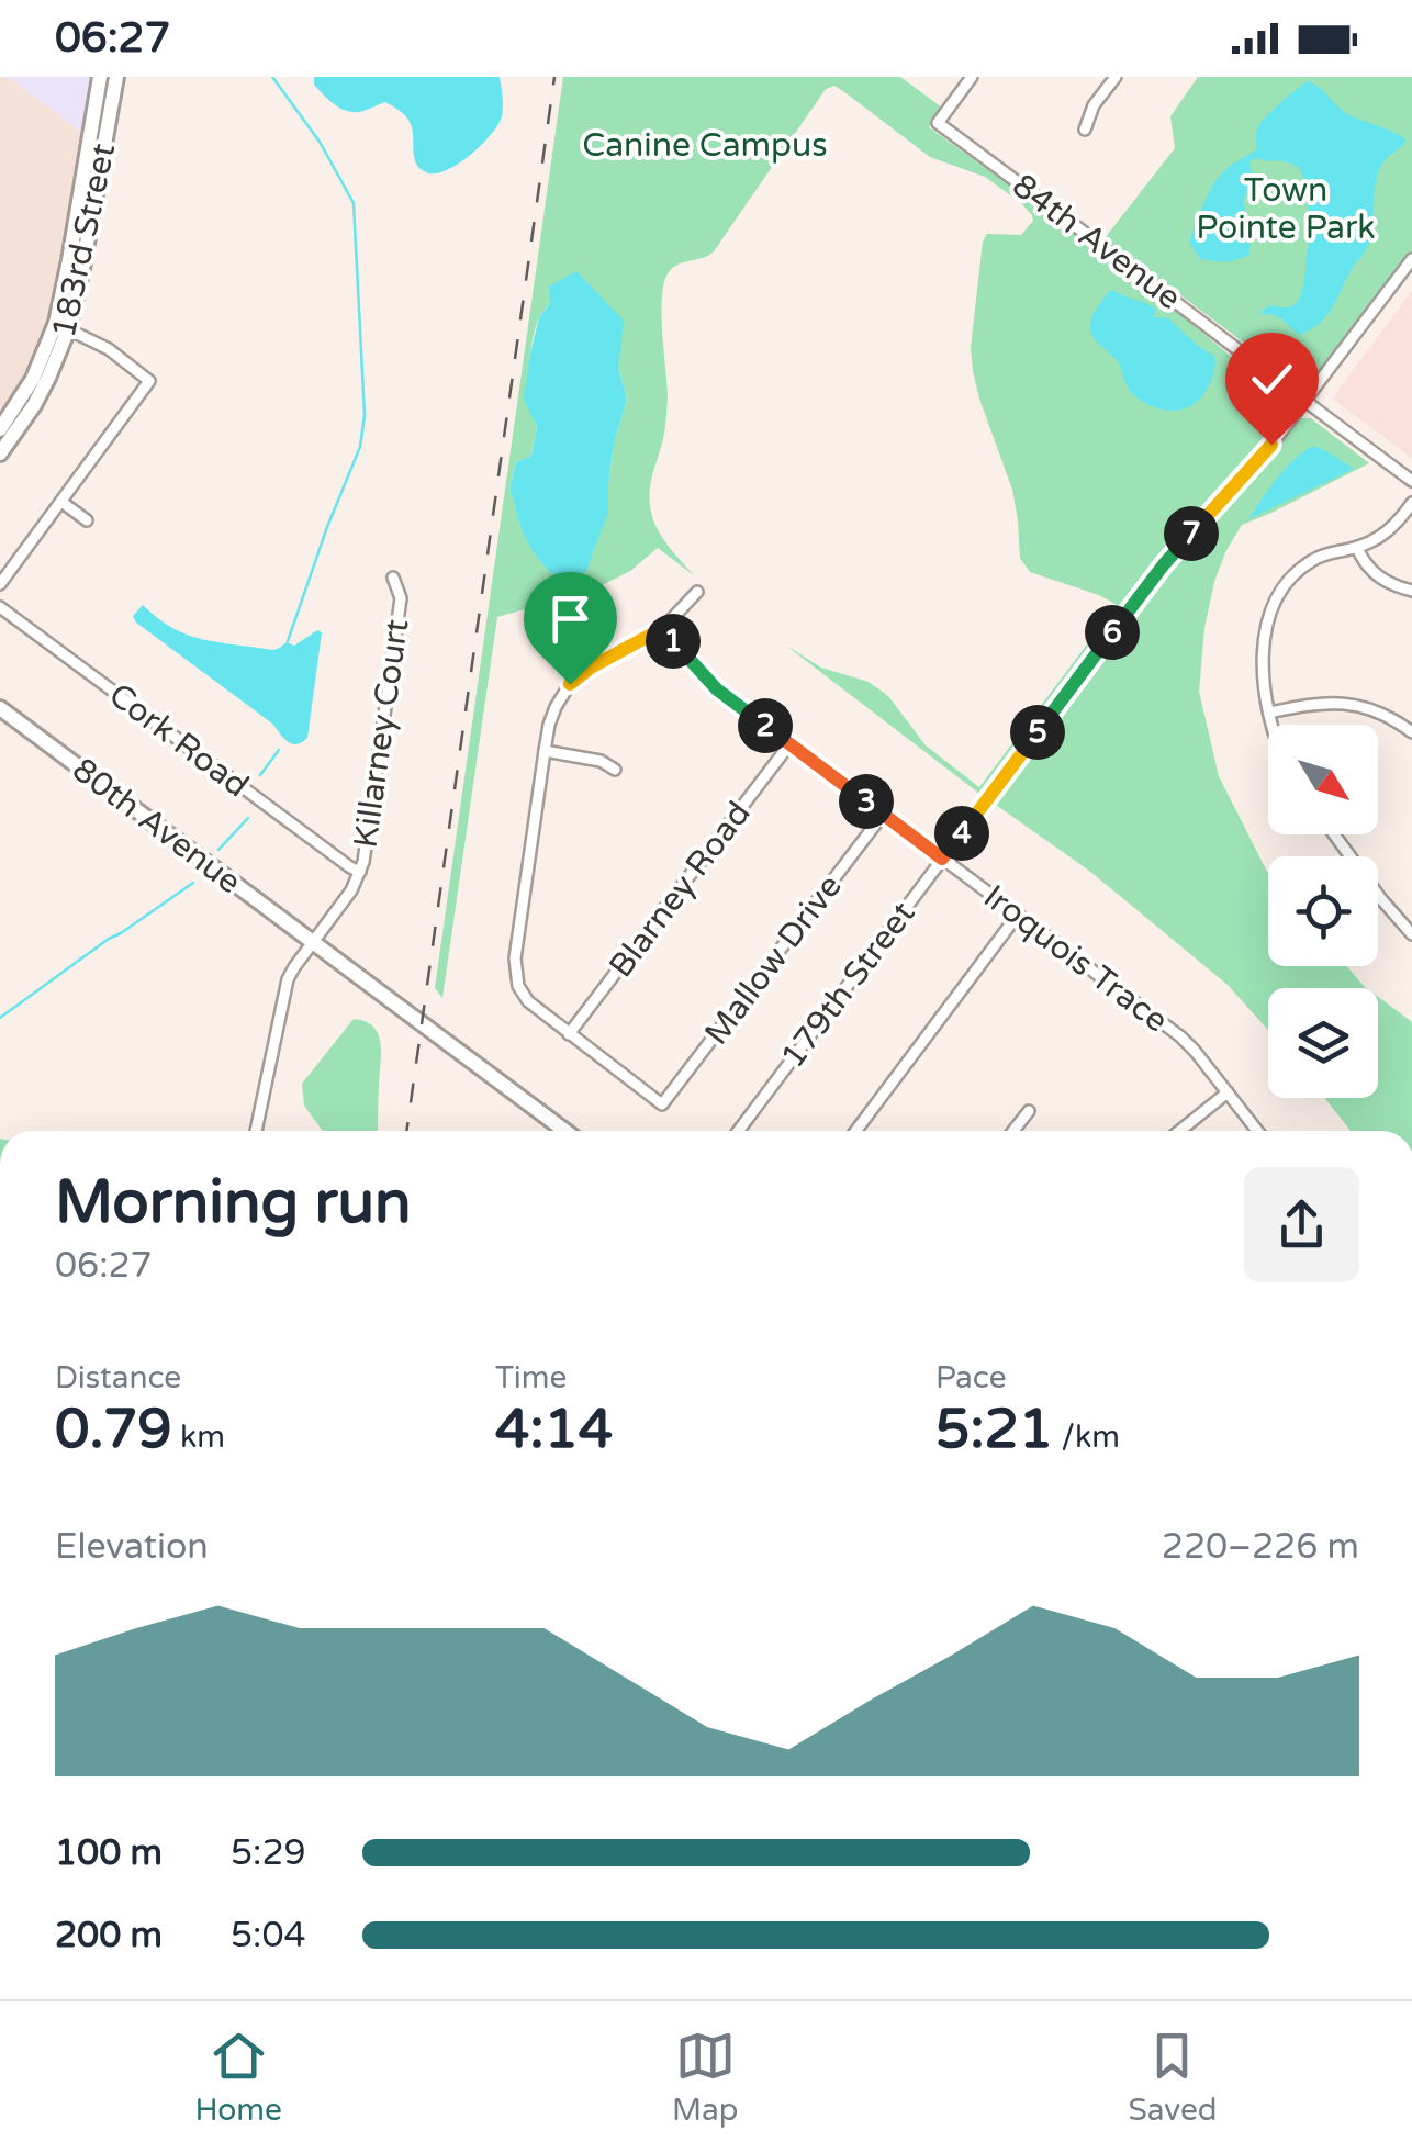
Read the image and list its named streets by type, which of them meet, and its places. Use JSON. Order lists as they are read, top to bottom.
{
  "streets": {
    "street": [
      "183rd Street",
      "84th Avenue",
      "Killarney Court",
      "Cork Road",
      "80th Avenue",
      "Blarney Road",
      "Iroquois Trace",
      "Mallow Drive",
      "179th Street"
    ]
  },
  "crossings": [
    ["84th Avenue", "179th Street"],
    ["Killarney Court", "Cork Road"],
    ["Killarney Court", "80th Avenue"],
    ["Blarney Road", "Iroquois Trace"],
    ["Blarney Road", "Mallow Drive"],
    ["Iroquois Trace", "Mallow Drive"],
    ["Iroquois Trace", "179th Street"]
  ],
  "parks": ["Canine Campus", "Town Pointe Park"],
  "north": "bottom right",
  "page": {
    "status": "06:27",
    "pins": [
      "7",
      "6",
      "1",
      "2",
      "5",
      "3",
      "4"
    ],
    "heading": ["Morning run", "06:27"],
    "stats": [
      ["Distance", "0.79 km"],
      ["Time", "4:14"],
      ["Pace", "5:21 /km"]
    ],
    "chart": ["Elevation", "220–226 m"],
    "list": [
      {
        "name": "100 m",
        "note": "5:29"
      },
      {
        "name": "200 m",
        "note": "5:04"
      }
    ],
    "tabs": ["Home", "Map", "Saved"]
  }
}
